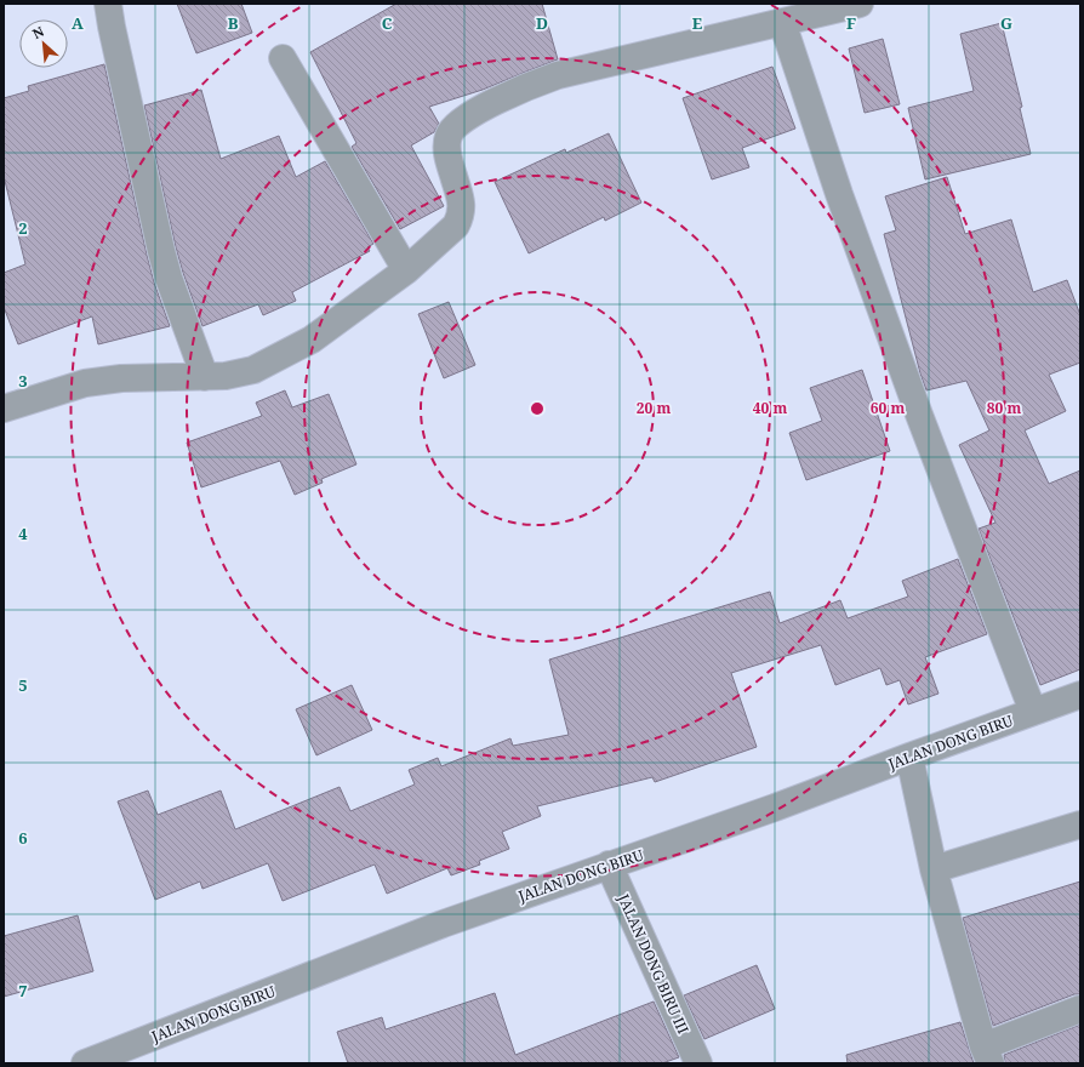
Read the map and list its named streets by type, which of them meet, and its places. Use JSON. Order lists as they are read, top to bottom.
{
  "streets": {
    "street": ["JALAN DONG BIRU", "JALAN DONG BIRU III"]
  },
  "crossings": [
    ["JALAN DONG BIRU", "JALAN DONG BIRU III"]
  ],
  "north": "top left",
  "grid": {
    "columns": [
      "A",
      "B",
      "C",
      "D",
      "E",
      "F",
      "G"
    ],
    "rows": [
      "2",
      "3",
      "4",
      "5",
      "6",
      "7"
    ]
  },
  "rings": [
    "20 m",
    "40 m",
    "60 m",
    "80 m"
  ]
}
